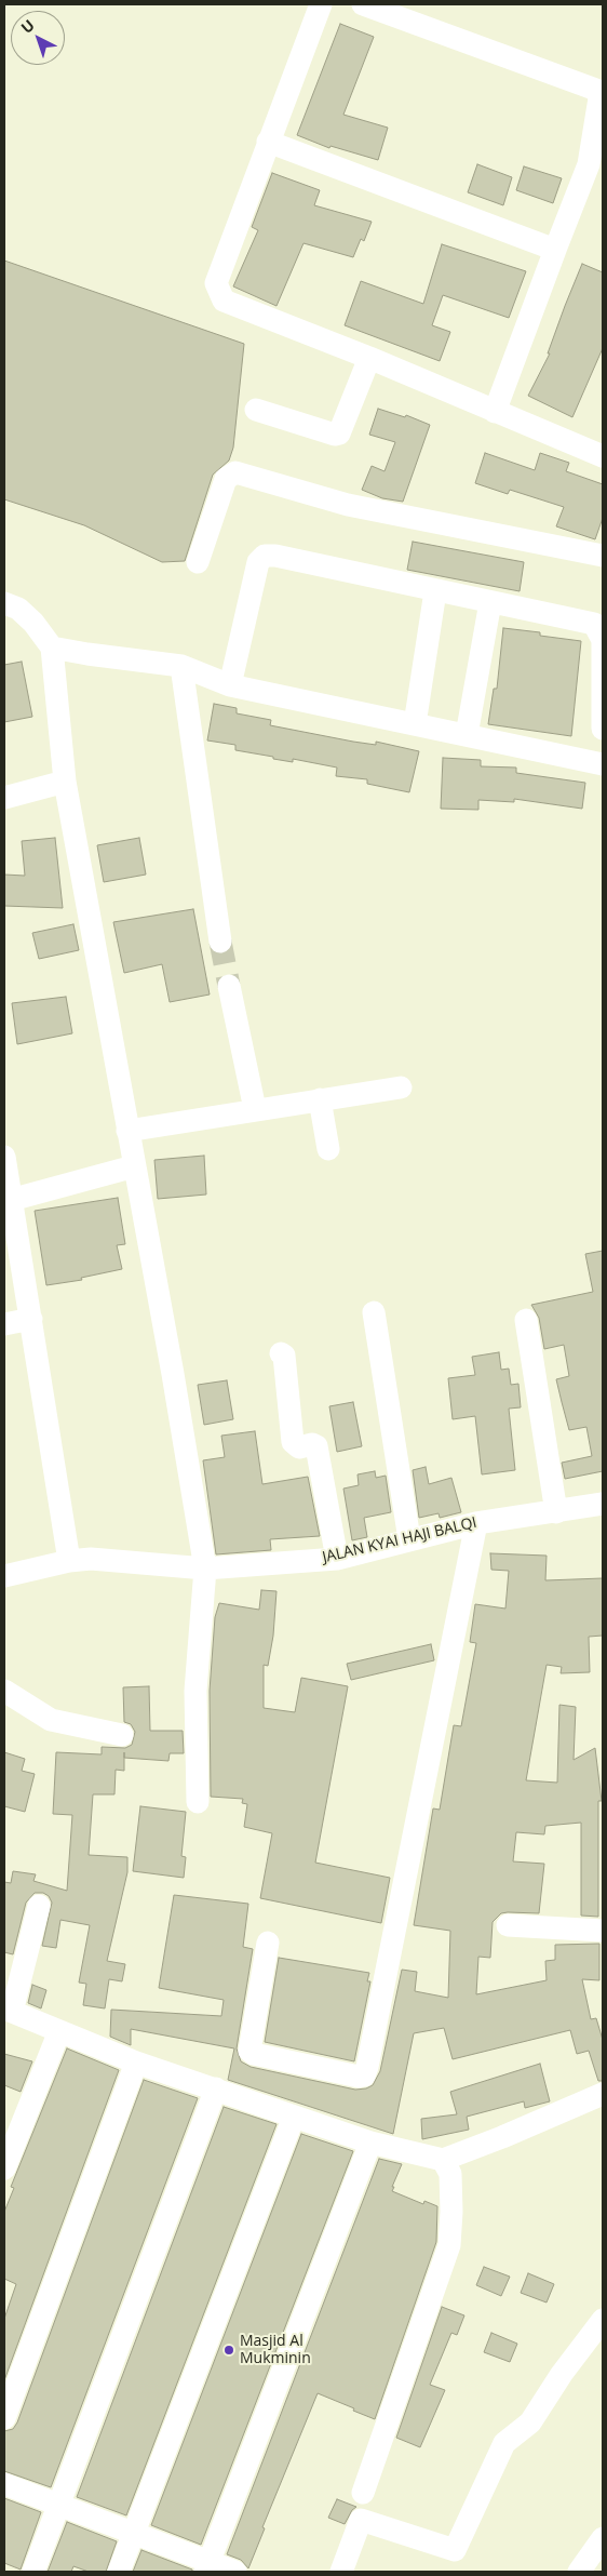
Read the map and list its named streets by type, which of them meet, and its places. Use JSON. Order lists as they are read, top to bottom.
{
  "streets": {
    "street": ["JALAN KYAI HAJI BALQI"]
  },
  "places": ["Masjid Al Mukminin"],
  "north": "top left"
}
